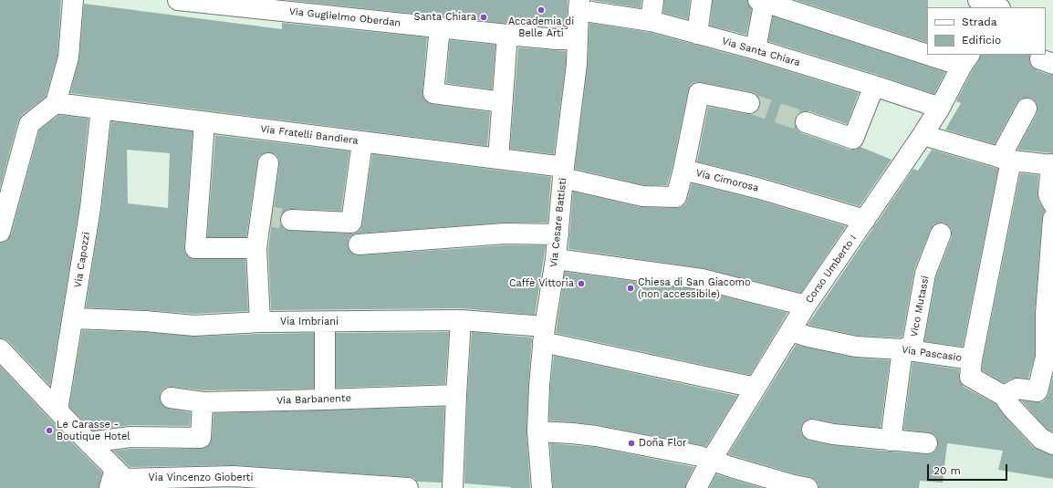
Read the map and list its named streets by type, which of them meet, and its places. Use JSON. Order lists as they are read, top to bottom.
{
  "streets": {
    "street": [
      "Via Guglielmo Oberdan",
      "Via Santa Chiara",
      "Via Fratelli Bandiera",
      "Via Cimorosa",
      "Via Cesare Battisti",
      "Via Capozzi",
      "Corso Umberto I",
      "Vico Mutassi",
      "Via Imbriani",
      "Via Pascasio",
      "Via Barbanente",
      "Via Vincenzo Gioberti"
    ]
  },
  "crossings": [
    ["Via Guglielmo Oberdan", "Via Cesare Battisti"],
    ["Via Santa Chiara", "Via Cesare Battisti"],
    ["Via Santa Chiara", "Corso Umberto I"],
    ["Via Fratelli Bandiera", "Via Cimorosa"],
    ["Via Fratelli Bandiera", "Via Cesare Battisti"],
    ["Via Fratelli Bandiera", "Via Capozzi"],
    ["Via Cimorosa", "Via Cesare Battisti"],
    ["Via Cimorosa", "Corso Umberto I"],
    ["Via Cesare Battisti", "Via Imbriani"],
    ["Via Capozzi", "Via Imbriani"],
    ["Corso Umberto I", "Via Imbriani"],
    ["Corso Umberto I", "Via Pascasio"],
    ["Vico Mutassi", "Via Pascasio"]
  ],
  "places": [
    "Accademia di Belle Arti",
    "Santa Chiara",
    "Caffè Vittoria",
    "Chiesa di San Giacomo (non accessibile)",
    "Le Carasse - Boutique Hotel",
    "Doña Flor"
  ],
  "legend": ["Strada", "Edificio"],
  "scale_bar": "20 m"
}
